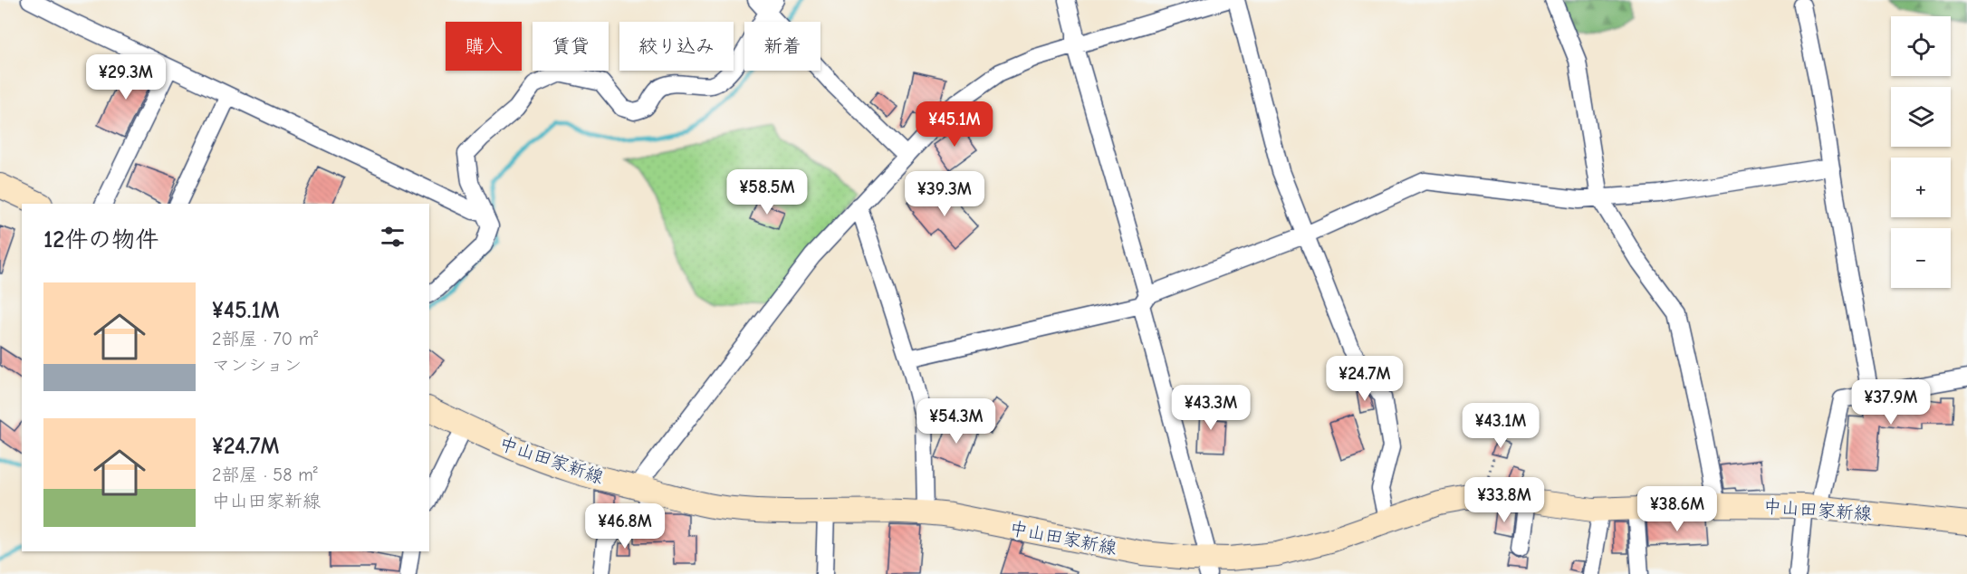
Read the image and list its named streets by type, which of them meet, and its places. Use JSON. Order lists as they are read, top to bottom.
{
  "streets": {
    "main road": ["中山田家新線"]
  },
  "page": {
    "map_buttons": ["+", "−"],
    "chip": [
      "購入",
      "賃貸",
      "絞り込み",
      "新着"
    ],
    "price": [
      "¥29.3M",
      "¥45.1M",
      "¥58.5M",
      "¥39.3M",
      "¥24.7M",
      "¥37.9M",
      "¥43.3M",
      "¥54.3M",
      "¥43.1M",
      "¥33.8M",
      "¥38.6M",
      "¥46.8M"
    ],
    "heading": "12件の物件",
    "list": [
      {
        "name": "¥45.1M",
        "note": "2部屋 · 70 m² · マンション"
      },
      {
        "name": "¥24.7M",
        "note": "2部屋 · 58 m² · 中山田家新線"
      }
    ]
  }
}
